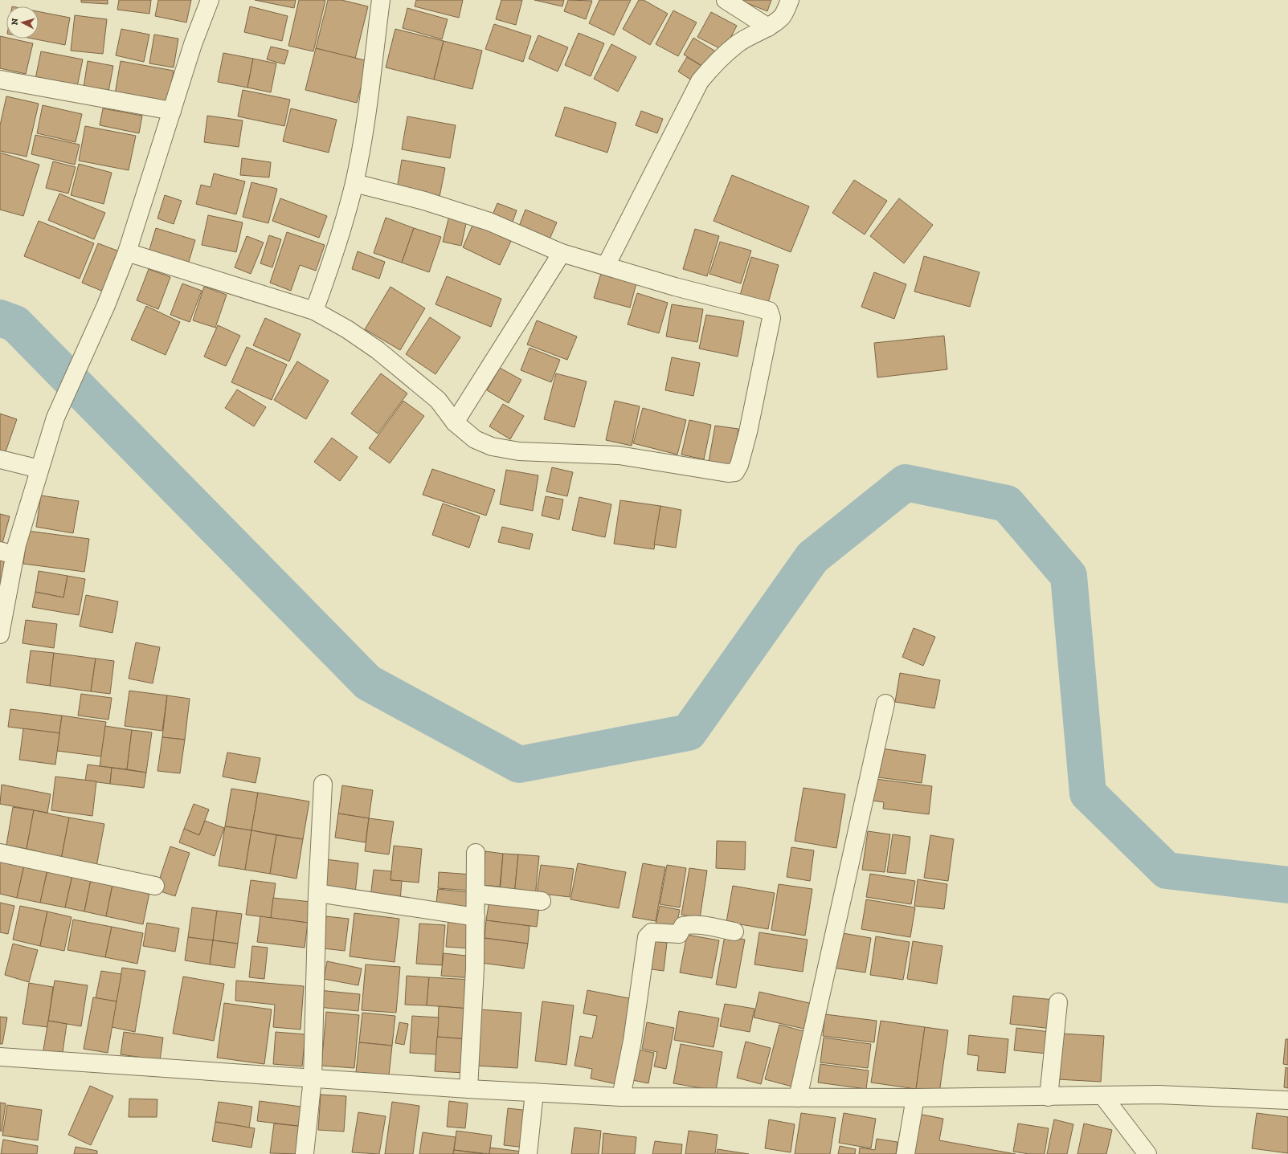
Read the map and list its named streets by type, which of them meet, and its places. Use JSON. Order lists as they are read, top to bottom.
{
  "north": "left"
}
